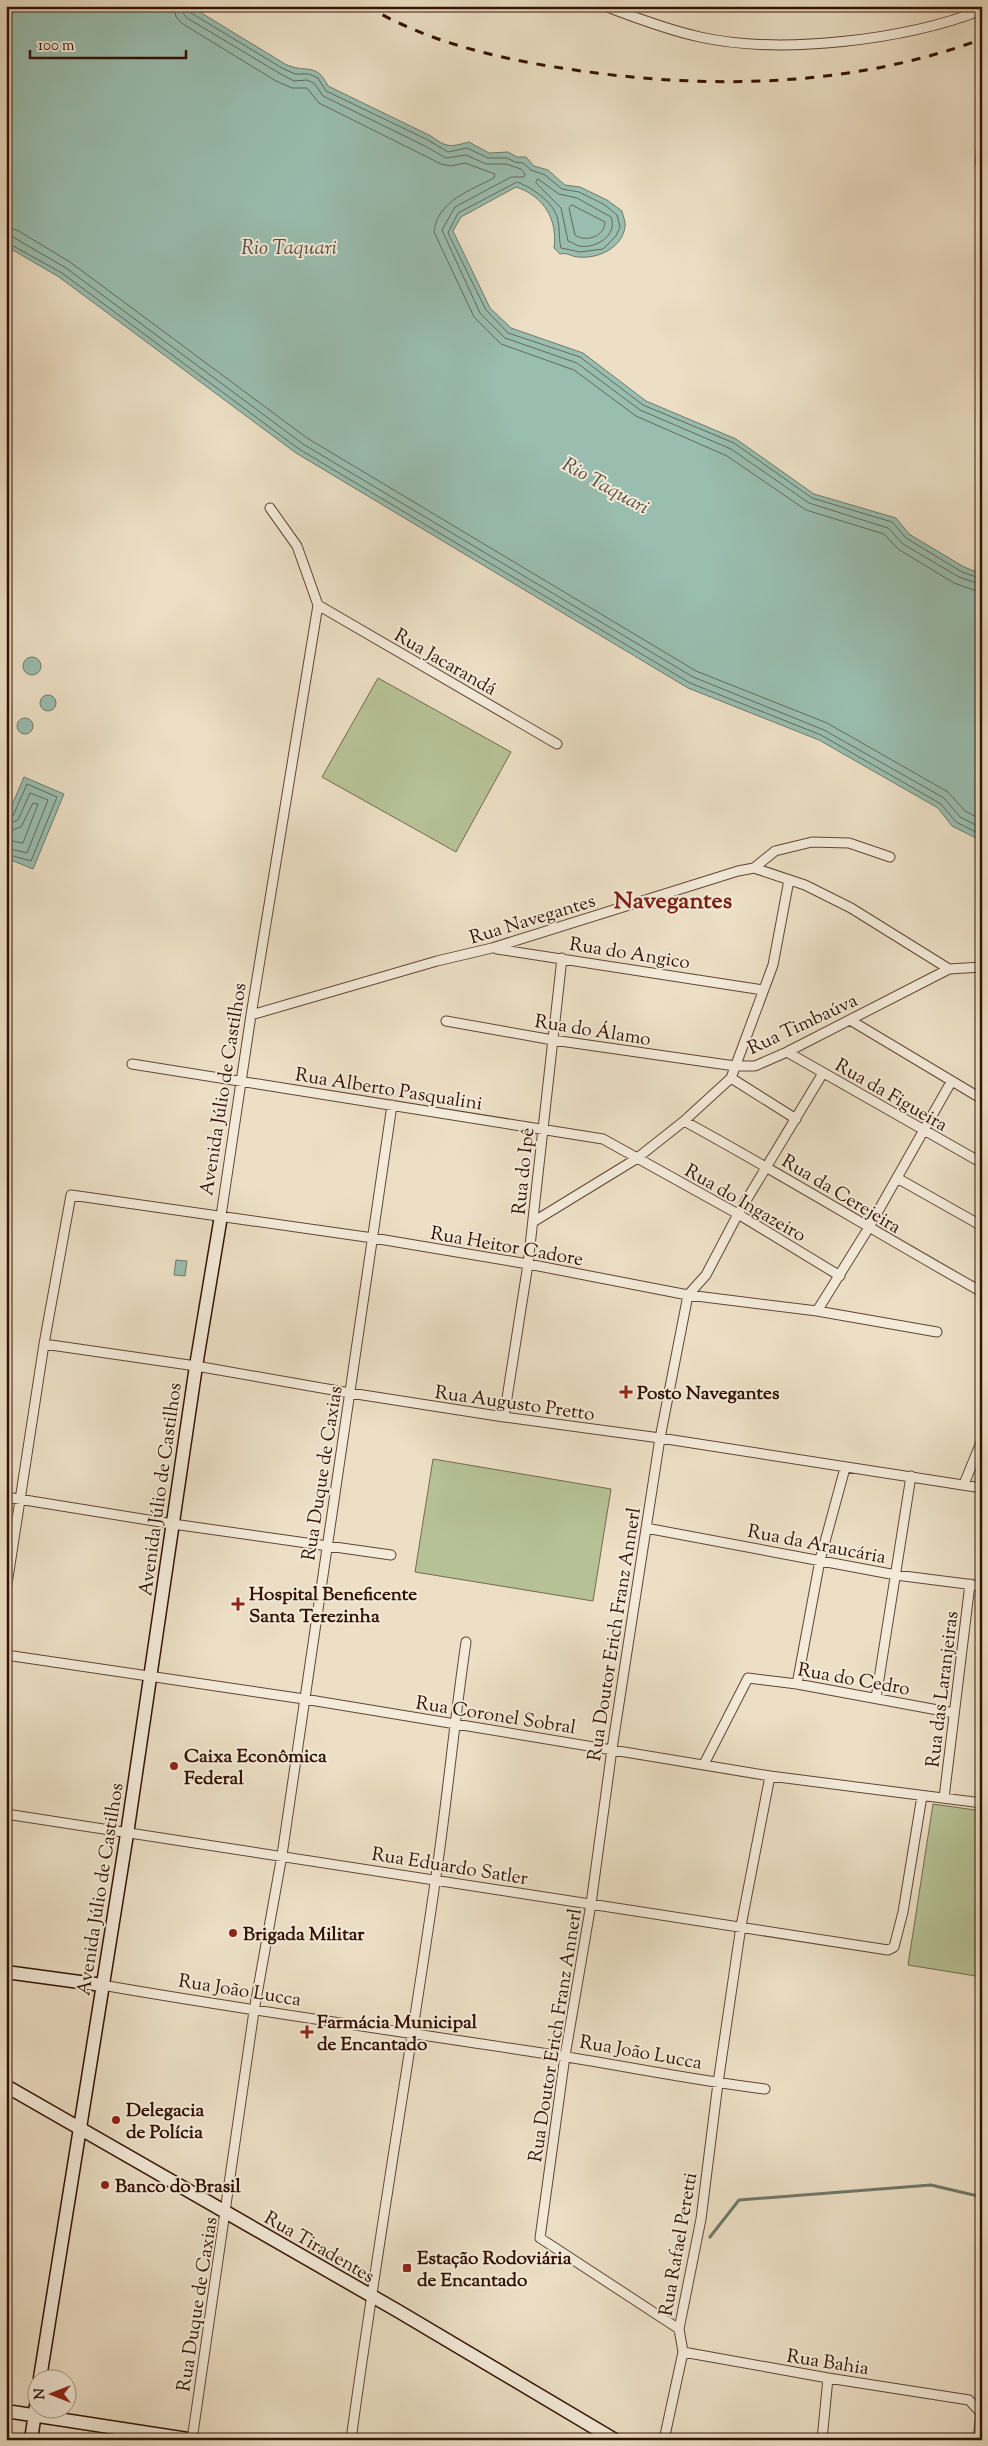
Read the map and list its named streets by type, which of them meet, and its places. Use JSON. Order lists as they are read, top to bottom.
{
  "streets": {
    "street": [
      "Rua Jacarandá",
      "Rua Navegantes",
      "Rua do Angico",
      "Rua Timbaúva",
      "Rua do Álamo",
      "Rua Alberto Pasqualini",
      "Avenida Júlio de Castilhos",
      "Rua da Figueira",
      "Rua do Ipê",
      "Rua da Cerejeira",
      "Rua do Ingazeiro",
      "Rua Heitor Cadore",
      "Rua Augusto Pretto",
      "Rua Duque de Caxias",
      "Rua da Araucária",
      "Rua Doutor Erich Franz Annerl",
      "Rua do Cedro",
      "Rua das Laranjeiras",
      "Rua Coronel Sobral",
      "Rua Eduardo Satler",
      "Rua João Lucca",
      "Rua Rafael Peretti",
      "Rua Tiradentes",
      "Rua Bahia"
    ]
  },
  "crossings": [
    ["Rua Jacarandá", "Avenida Júlio de Castilhos"],
    ["Rua Navegantes", "Rua do Angico"],
    ["Rua Navegantes", "Avenida Júlio de Castilhos"],
    ["Rua do Angico", "Rua do Ipê"],
    ["Rua Timbaúva", "Rua do Álamo"],
    ["Rua Timbaúva", "Rua Alberto Pasqualini"],
    ["Rua Timbaúva", "Rua da Figueira"],
    ["Rua Timbaúva", "Rua do Ipê"],
    ["Rua Timbaúva", "Rua da Cerejeira"],
    ["Rua Timbaúva", "Rua do Ingazeiro"],
    ["Rua do Álamo", "Rua do Ipê"],
    ["Rua Alberto Pasqualini", "Avenida Júlio de Castilhos"],
    ["Rua Alberto Pasqualini", "Rua do Ipê"],
    ["Rua Alberto Pasqualini", "Rua do Ingazeiro"],
    ["Rua Alberto Pasqualini", "Rua Duque de Caxias"],
    ["Avenida Júlio de Castilhos", "Rua Heitor Cadore"],
    ["Avenida Júlio de Castilhos", "Rua Augusto Pretto"],
    ["Avenida Júlio de Castilhos", "Rua Coronel Sobral"],
    ["Avenida Júlio de Castilhos", "Rua Eduardo Satler"],
    ["Avenida Júlio de Castilhos", "Rua João Lucca"],
    ["Avenida Júlio de Castilhos", "Rua Tiradentes"],
    ["Rua do Ipê", "Rua Heitor Cadore"],
    ["Rua do Ipê", "Rua Augusto Pretto"],
    ["Rua Heitor Cadore", "Rua Augusto Pretto"],
    ["Rua Heitor Cadore", "Rua Duque de Caxias"],
    ["Rua Heitor Cadore", "Rua Doutor Erich Franz Annerl"],
    ["Rua Augusto Pretto", "Rua Duque de Caxias"],
    ["Rua Augusto Pretto", "Rua Doutor Erich Franz Annerl"],
    ["Rua Duque de Caxias", "Rua Coronel Sobral"],
    ["Rua Duque de Caxias", "Rua Eduardo Satler"],
    ["Rua Duque de Caxias", "Rua João Lucca"],
    ["Rua Duque de Caxias", "Rua Tiradentes"],
    ["Rua da Araucária", "Rua Doutor Erich Franz Annerl"],
    ["Rua da Araucária", "Rua das Laranjeiras"],
    ["Rua Doutor Erich Franz Annerl", "Rua Coronel Sobral"],
    ["Rua Doutor Erich Franz Annerl", "Rua Eduardo Satler"],
    ["Rua Doutor Erich Franz Annerl", "Rua João Lucca"],
    ["Rua Doutor Erich Franz Annerl", "Rua Rafael Peretti"],
    ["Rua do Cedro", "Rua das Laranjeiras"],
    ["Rua do Cedro", "Rua Coronel Sobral"],
    ["Rua das Laranjeiras", "Rua Coronel Sobral"],
    ["Rua Coronel Sobral", "Rua Eduardo Satler"],
    ["Rua Eduardo Satler", "Rua Rafael Peretti"],
    ["Rua João Lucca", "Rua Rafael Peretti"],
    ["Rua Rafael Peretti", "Rua Bahia"]
  ],
  "districts": ["Navegantes"],
  "water": ["Rio Taquari"],
  "places": {
    "health": ["Posto Navegantes", "Hospital Beneficente Santa Terezinha", "Farmácia Municipal de Encantado"],
    "other": [
      "Caixa Econômica Federal",
      "Brigada Militar",
      "Delegacia de Polícia",
      "Banco do Brasil"
    ],
    "transit": ["Estação Rodoviária de Encantado"]
  },
  "scale_bar": "100 m",
  "north": "left"
}
